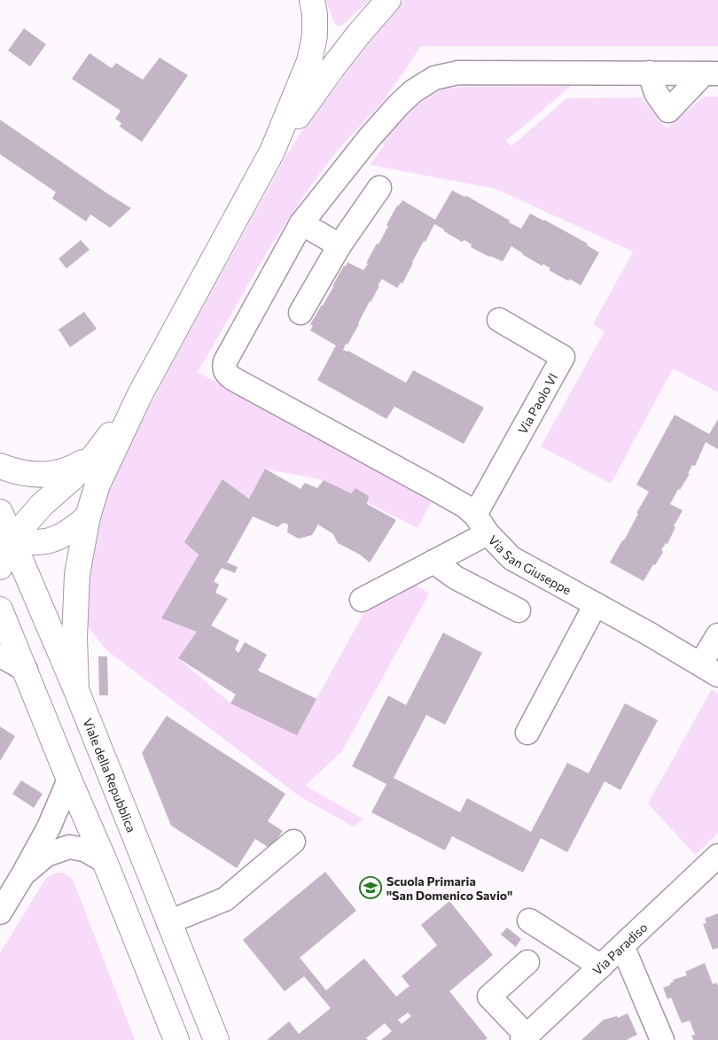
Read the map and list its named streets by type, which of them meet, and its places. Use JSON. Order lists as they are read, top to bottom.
{
  "streets": {
    "main road": ["Viale della Repubblica"],
    "street": ["Via Paolo VI", "Via San Giuseppe", "Via Paradiso"]
  },
  "crossings": [
    ["Via Paolo VI", "Via San Giuseppe"]
  ],
  "places": {
    "school or university": ["Scuola Primaria \"San Domenico Savio\""]
  }
}
